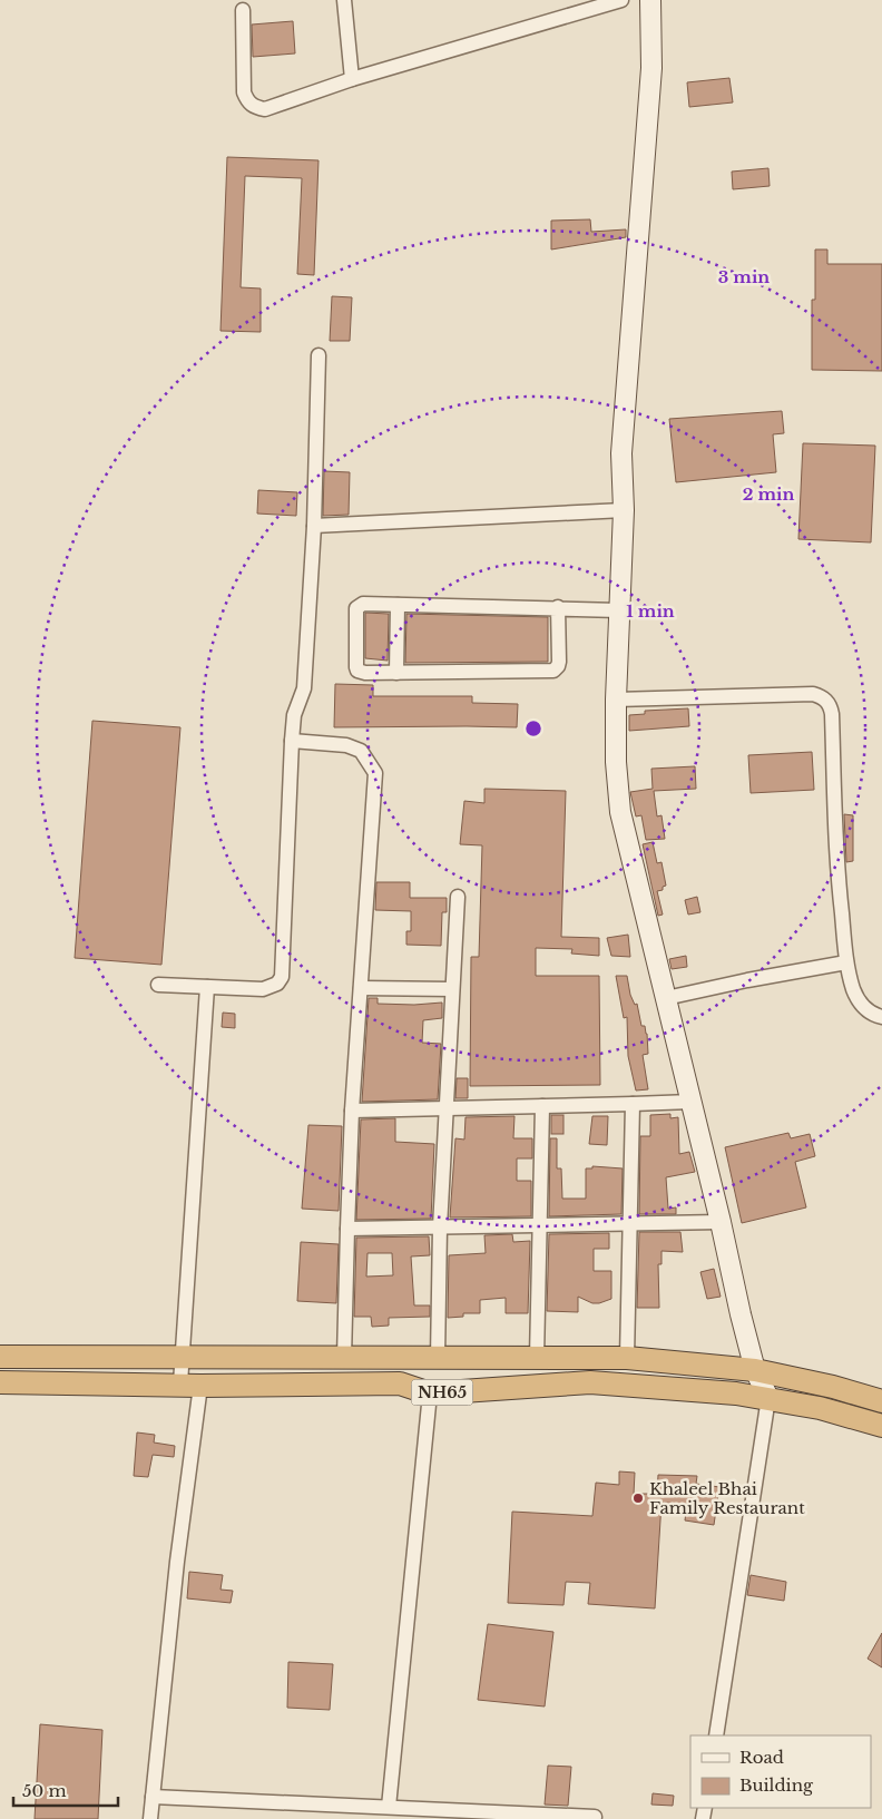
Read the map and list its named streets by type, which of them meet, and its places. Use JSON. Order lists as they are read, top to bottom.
{
  "streets": {
    "highway": ["NH65"]
  },
  "places": ["Khaleel Bhai Family Restaurant"],
  "legend": ["Road", "Building"],
  "scale_bar": "50 m",
  "rings": ["3 min", "2 min", "1 min"]
}
